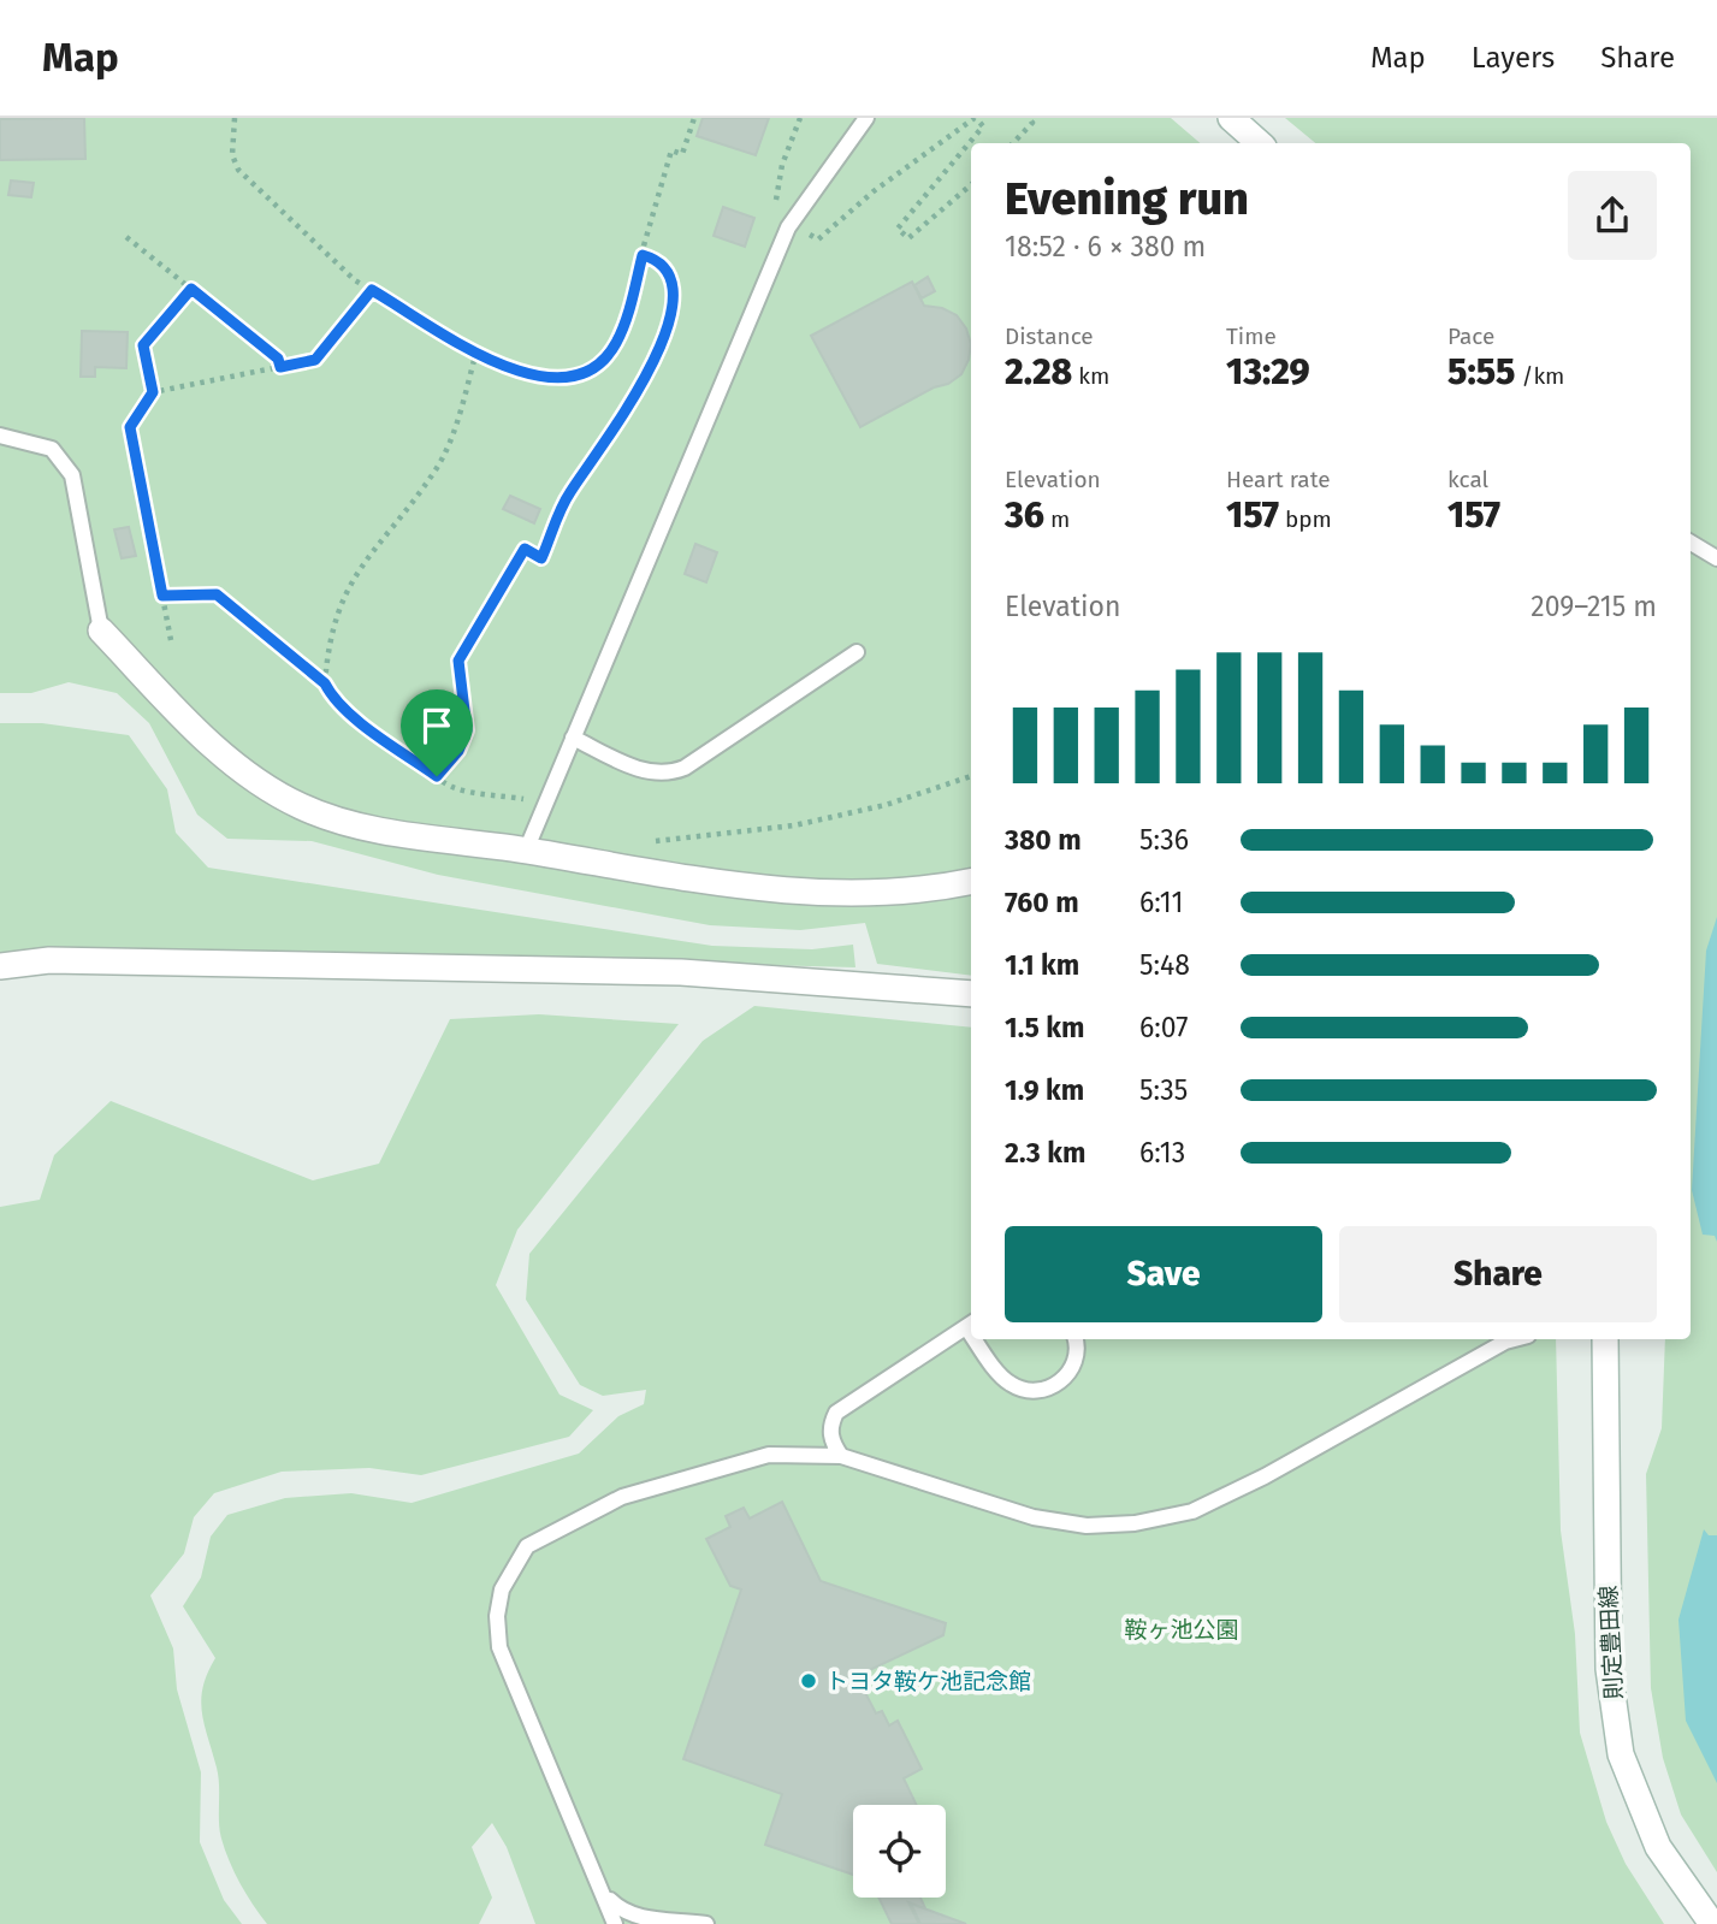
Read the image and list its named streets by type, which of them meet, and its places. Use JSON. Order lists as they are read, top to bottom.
{
  "streets": {
    "street": ["則定豊田線"]
  },
  "parks": ["鞍ヶ池公園"],
  "places": ["トヨタ鞍ケ池記念館"],
  "page": {
    "header": "Map",
    "nav": ["Map", "Layers", "Share"],
    "heading": ["Evening run", "18:52 · 6 × 380 m"],
    "stats": [
      ["Distance", "2.28 km"],
      ["Time", "13:29"],
      ["Pace", "5:55 /km"],
      ["Elevation", "36 m"],
      ["Heart rate", "157 bpm"],
      ["kcal", "157"]
    ],
    "chart": ["Elevation", "209–215 m"],
    "list": [
      {
        "name": "380 m",
        "note": "5:36"
      },
      {
        "name": "760 m",
        "note": "6:11"
      },
      {
        "name": "1.1 km",
        "note": "5:48"
      },
      {
        "name": "1.5 km",
        "note": "6:07"
      },
      {
        "name": "1.9 km",
        "note": "5:35"
      },
      {
        "name": "2.3 km",
        "note": "6:13"
      }
    ],
    "buttons": ["Save", "Share"]
  }
}
